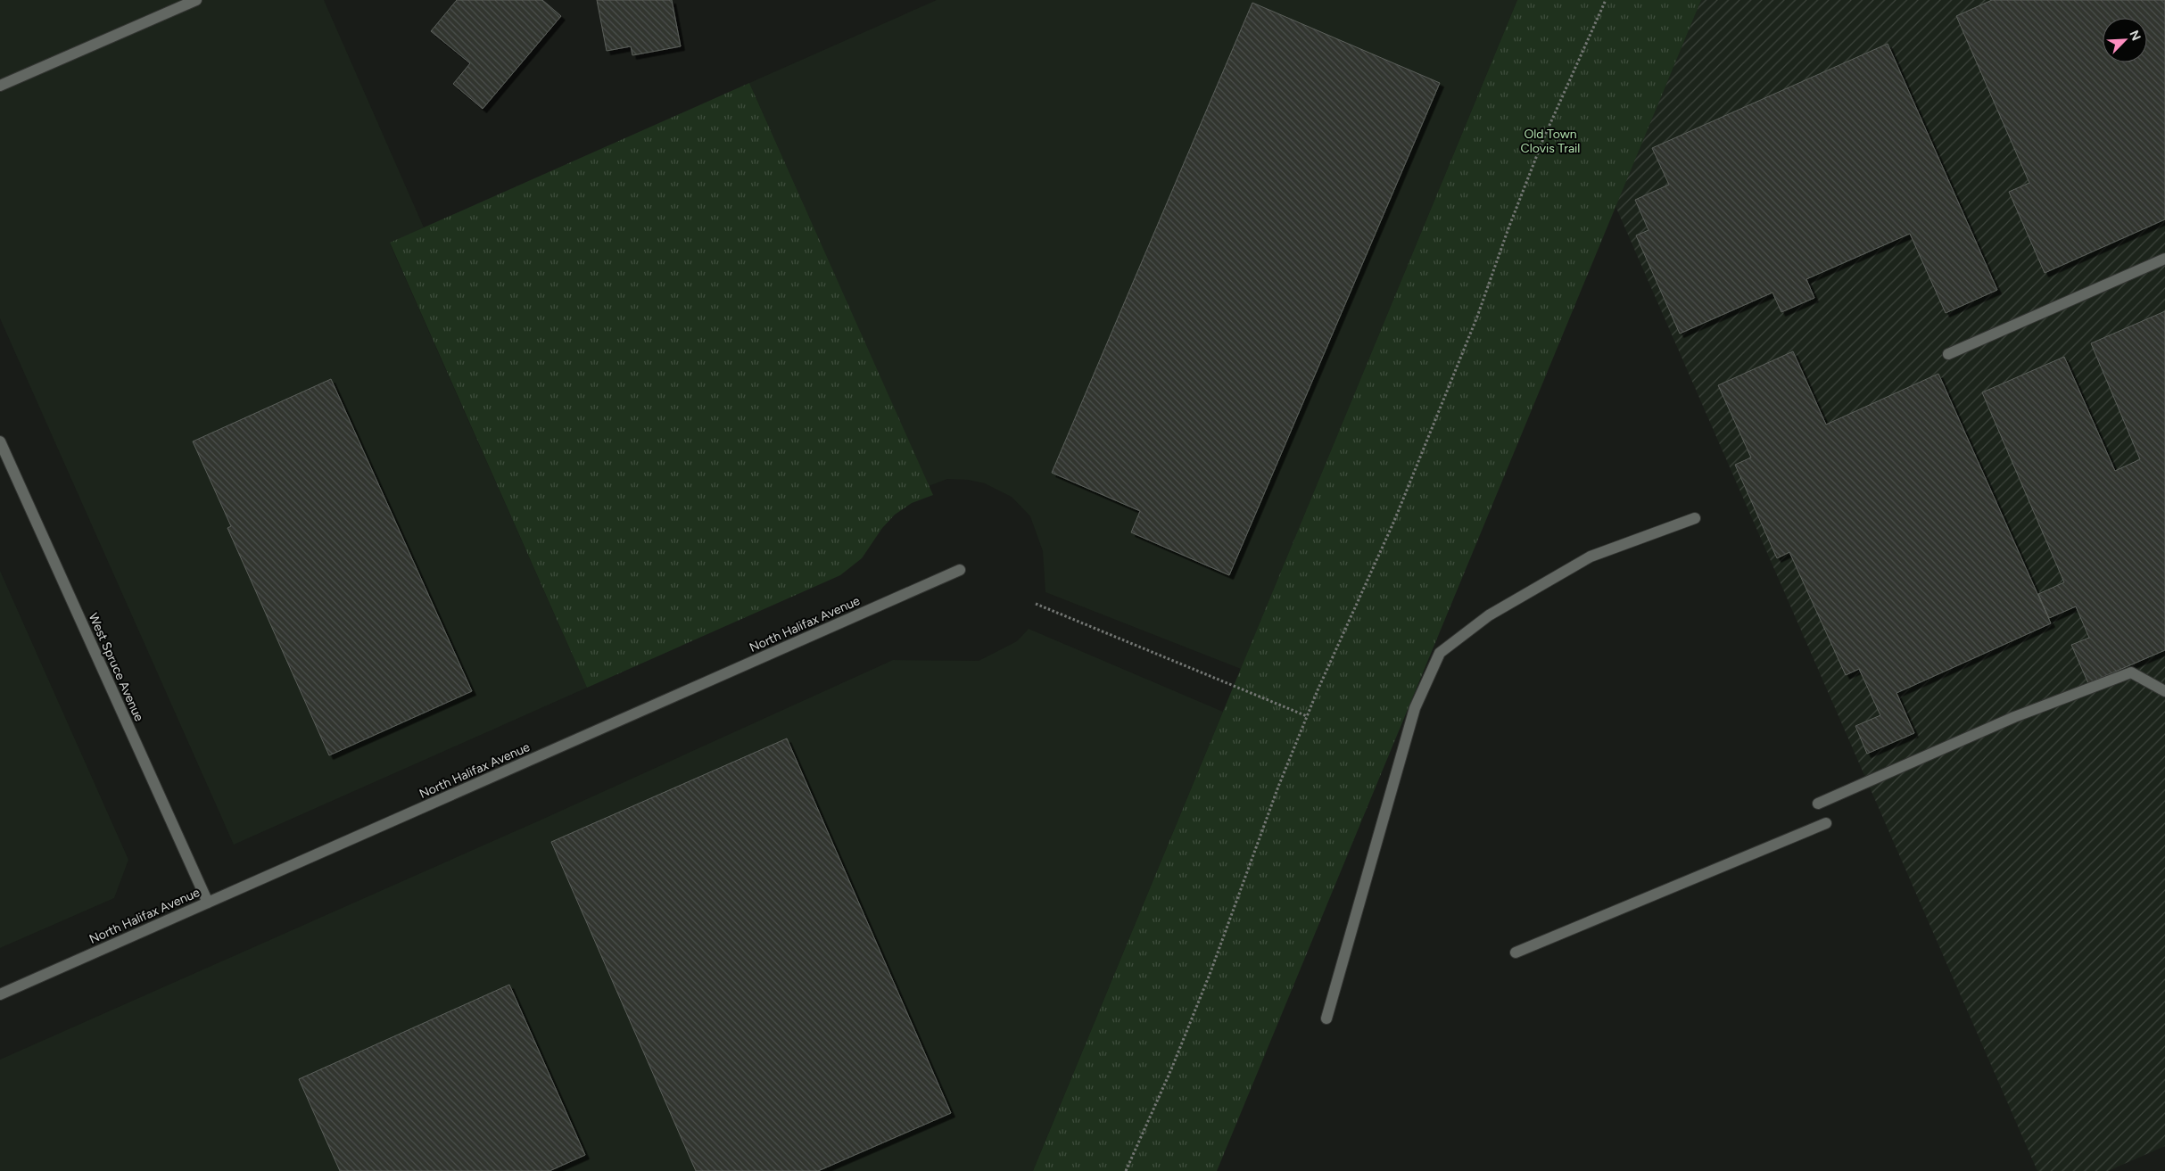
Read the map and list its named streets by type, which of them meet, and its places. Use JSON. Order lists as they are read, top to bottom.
{
  "streets": {
    "street": ["North Halifax Avenue", "West Spruce Avenue"]
  },
  "crossings": [
    ["North Halifax Avenue", "West Spruce Avenue"]
  ],
  "parks": ["Old Town Clovis Trail"],
  "north": "top right"
}
